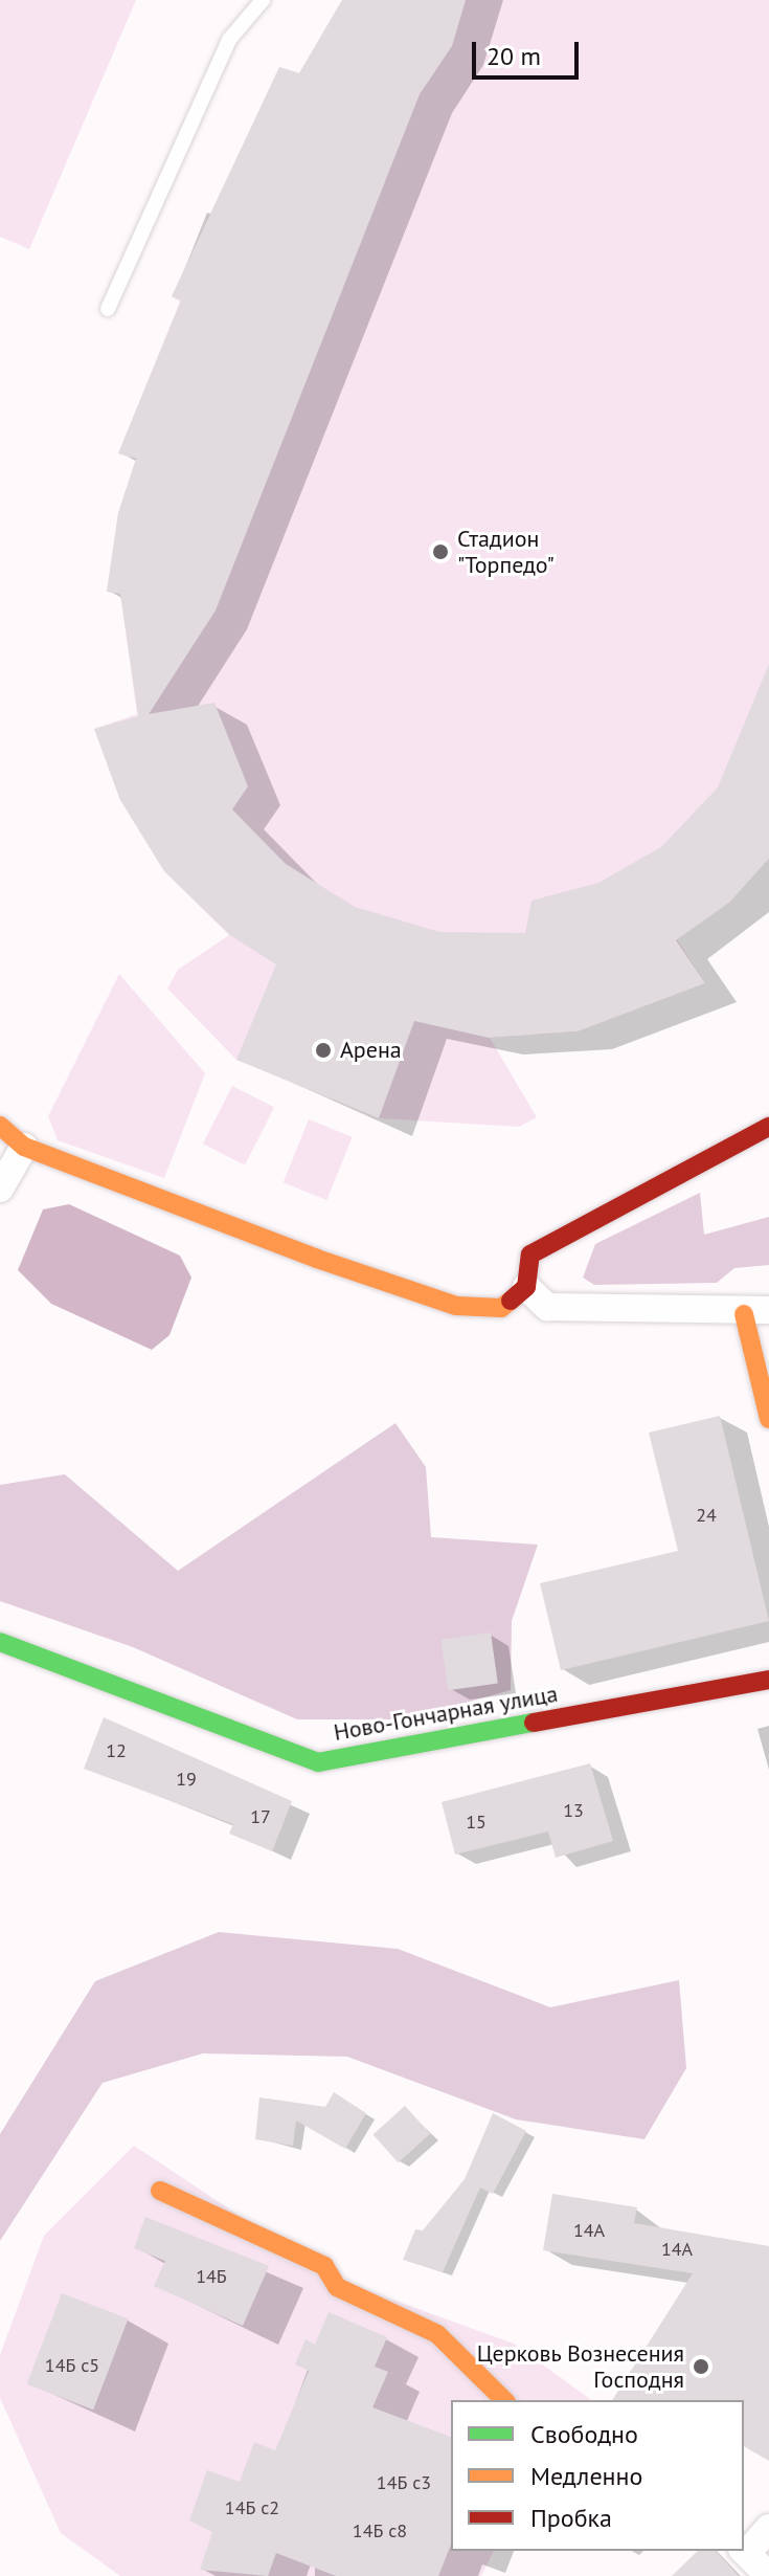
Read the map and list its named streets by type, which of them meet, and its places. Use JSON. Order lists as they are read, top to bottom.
{
  "streets": {
    "street": ["Ново-Гончарная улица"]
  },
  "places": ["Стадион \"Торпедо\"", "Арена", "Церковь Вознесения Господня"],
  "house_numbers": [
    "24",
    "12",
    "19",
    "13",
    "17",
    "15",
    "14А",
    "14А",
    "14Б",
    "14Б с5",
    "14Б с3",
    "14Б с2",
    "14Б с8"
  ],
  "legend": ["Свободно", "Медленно", "Пробка"],
  "scale_bar": "20 m"
}
